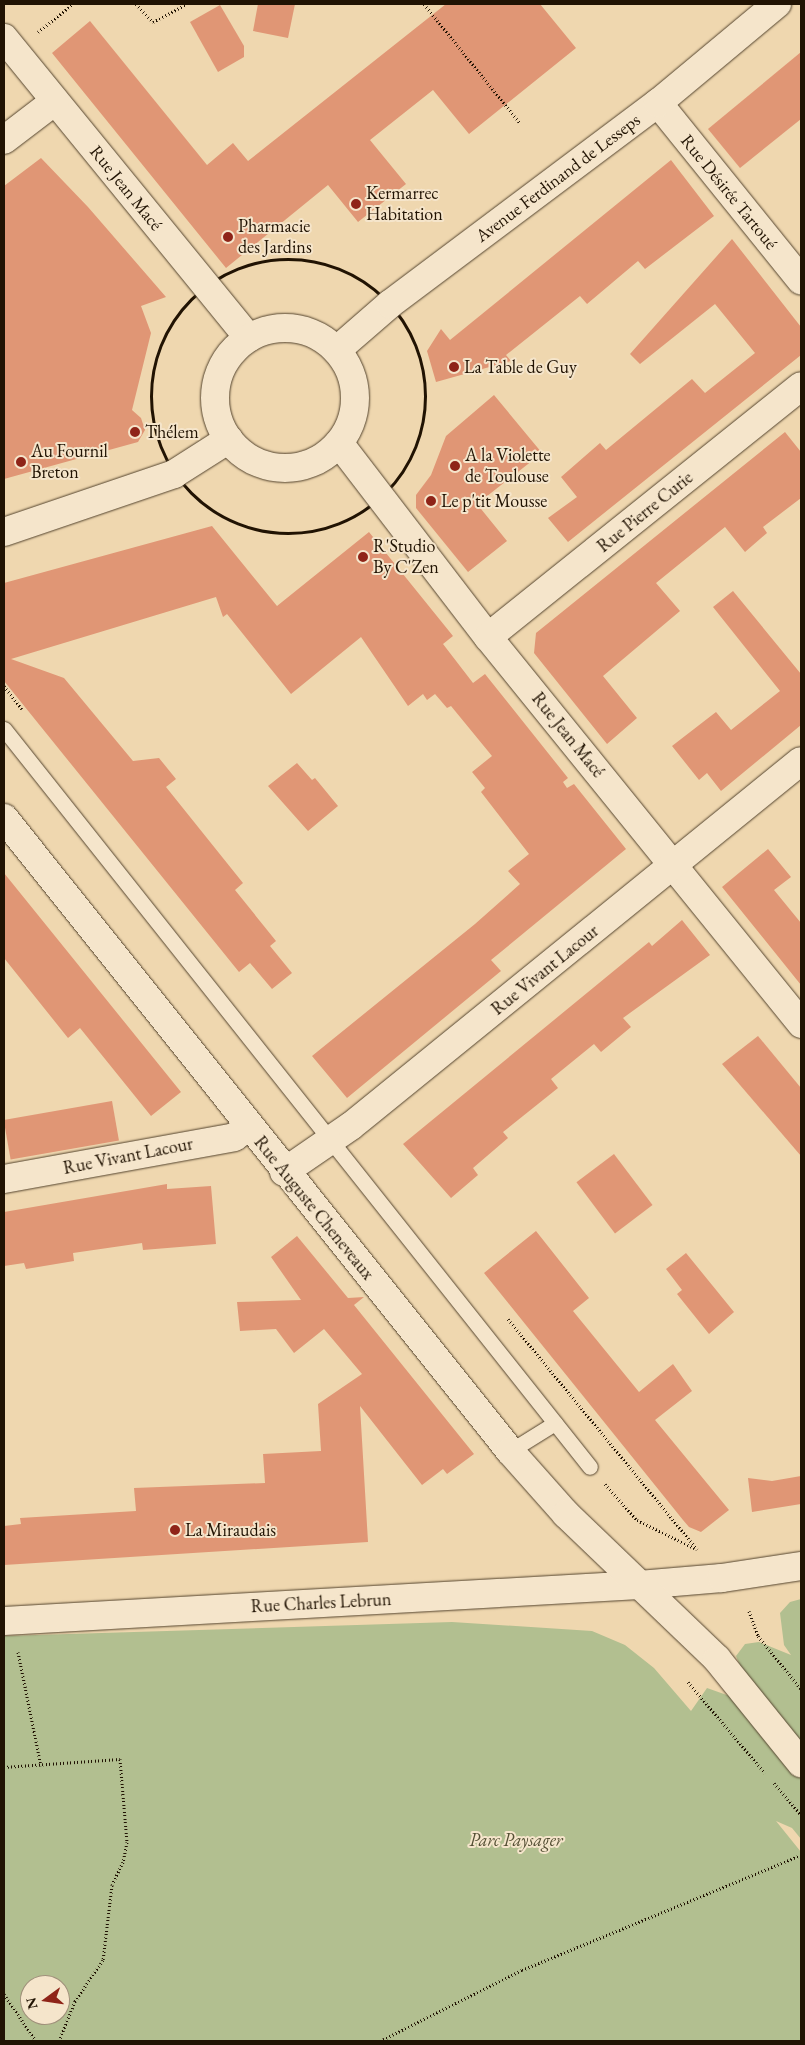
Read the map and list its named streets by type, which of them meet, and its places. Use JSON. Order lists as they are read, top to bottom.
{
  "streets": {
    "street": [
      "Avenue Ferdinand de Lesseps",
      "Rue Jean Macé",
      "Rue Désirée Tartoué",
      "Rue Pierre Curie",
      "Rue Vivant Lacour",
      "Rue Auguste Cheneveaux",
      "Rue Charles Lebrun"
    ]
  },
  "crossings": [
    ["Avenue Ferdinand de Lesseps", "Rue Jean Macé"],
    ["Avenue Ferdinand de Lesseps", "Rue Désirée Tartoué"],
    ["Rue Jean Macé", "Rue Pierre Curie"],
    ["Rue Jean Macé", "Rue Vivant Lacour"],
    ["Rue Vivant Lacour", "Rue Auguste Cheneveaux"],
    ["Rue Auguste Cheneveaux", "Rue Charles Lebrun"]
  ],
  "parks": ["Parc Paysager"],
  "places": [
    "Kermarrec Habitation",
    "Pharmacie des Jardins",
    "La Table de Guy",
    "Thélem",
    "Au Fournil Breton",
    "A la Violette de Toulouse",
    "Le p'tit Mousse",
    "R'Studio By C'Zen",
    "La Miraudais"
  ],
  "north": "left"
}
